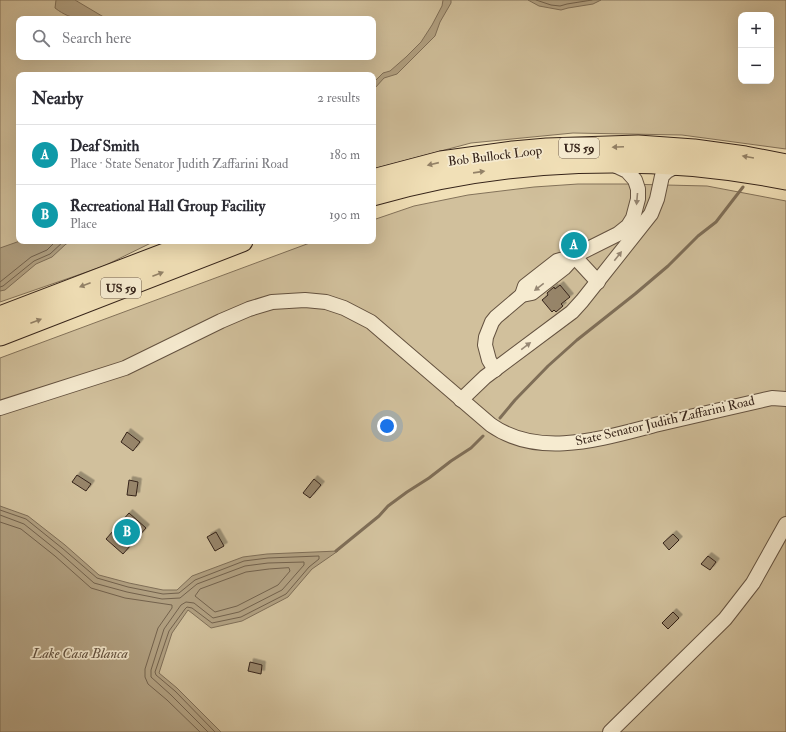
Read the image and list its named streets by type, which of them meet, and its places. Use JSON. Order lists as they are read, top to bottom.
{
  "streets": {
    "highway": ["US 59", "Bob Bullock Loop"],
    "street": ["State Senator Judith Zaffarini Road"]
  },
  "water": ["Lake Casa Blanca"],
  "page": {
    "map_buttons": ["+", "−"],
    "search": "Search here",
    "heading": ["Nearby", "2 results"],
    "list": [
      {
        "mark": "A",
        "name": "Deaf Smith",
        "note": "Place · State Senator Judith Zaffarini Road",
        "value": "180 m"
      },
      {
        "mark": "B",
        "name": "Recreational Hall Group Facility",
        "note": "Place",
        "value": "190 m"
      }
    ],
    "pins": ["A", "B"]
  }
}
